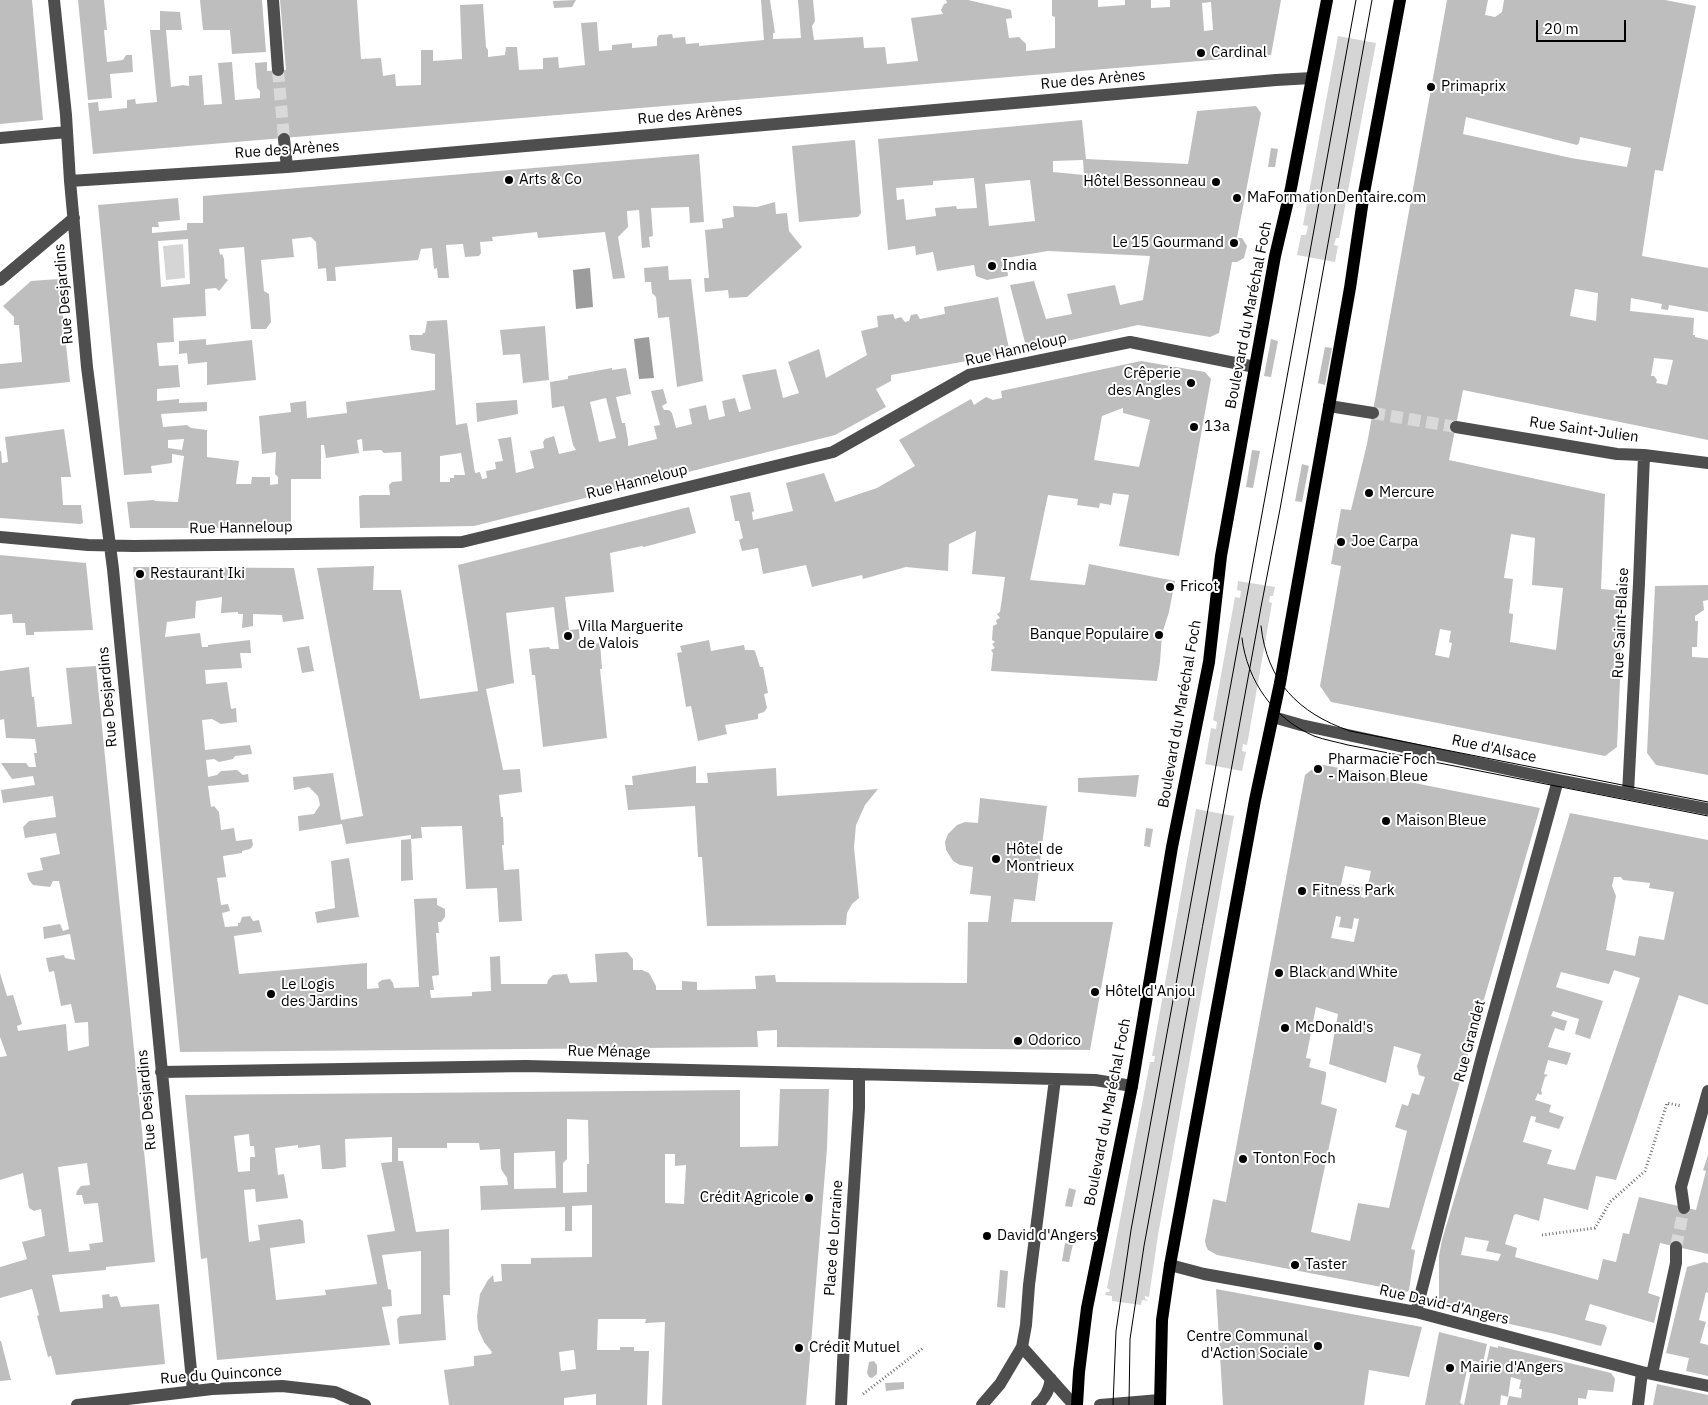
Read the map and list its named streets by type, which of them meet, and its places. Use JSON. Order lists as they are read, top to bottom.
{
  "streets": {
    "main road": ["Boulevard du Maréchal Foch"],
    "street": [
      "Rue des Arènes",
      "Rue Desjardins",
      "Rue Hanneloup",
      "Rue Saint-Julien",
      "Rue Saint-Blaise",
      "Rue d'Alsace",
      "Rue Grandet",
      "Rue Ménage",
      "Place de Lorraine",
      "Rue David-d'Angers",
      "Rue du Quinconce"
    ]
  },
  "crossings": [
    ["Rue des Arènes", "Rue Desjardins"],
    ["Rue des Arènes", "Boulevard du Maréchal Foch"],
    ["Rue Desjardins", "Rue Hanneloup"],
    ["Rue Desjardins", "Rue Ménage"],
    ["Rue Desjardins", "Rue du Quinconce"],
    ["Boulevard du Maréchal Foch", "Rue Hanneloup"],
    ["Boulevard du Maréchal Foch", "Rue Ménage"],
    ["Rue Saint-Julien", "Rue Saint-Blaise"],
    ["Rue Saint-Blaise", "Rue d'Alsace"],
    ["Rue d'Alsace", "Rue Grandet"],
    ["Rue Grandet", "Rue David-d'Angers"],
    ["Rue Ménage", "Place de Lorraine"]
  ],
  "places": [
    "Cardinal",
    "Primaprix",
    "Arts & Co",
    "Hôtel Bessonneau",
    "MaFormationDentaire.com",
    "Le 15 Gourmand",
    "India",
    "Crêperie des Angles",
    "13a",
    "Mercure",
    "Joe Carpa",
    "Restaurant Iki",
    "Fricot",
    "Banque Populaire",
    "Villa Marguerite de Valois",
    "Pharmacie Foch - Maison Bleue",
    "Maison Bleue",
    "Hôtel de Montrieux",
    "Fitness Park",
    "Black and White",
    "Hôtel d'Anjou",
    "Le Logis des Jardins",
    "McDonald's",
    "Odorico",
    "Tonton Foch",
    "Crédit Agricole",
    "David d'Angers",
    "Taster",
    "Centre Communal d'Action Sociale",
    "Crédit Mutuel",
    "Mairie d'Angers"
  ],
  "scale_bar": "20 m"
}
